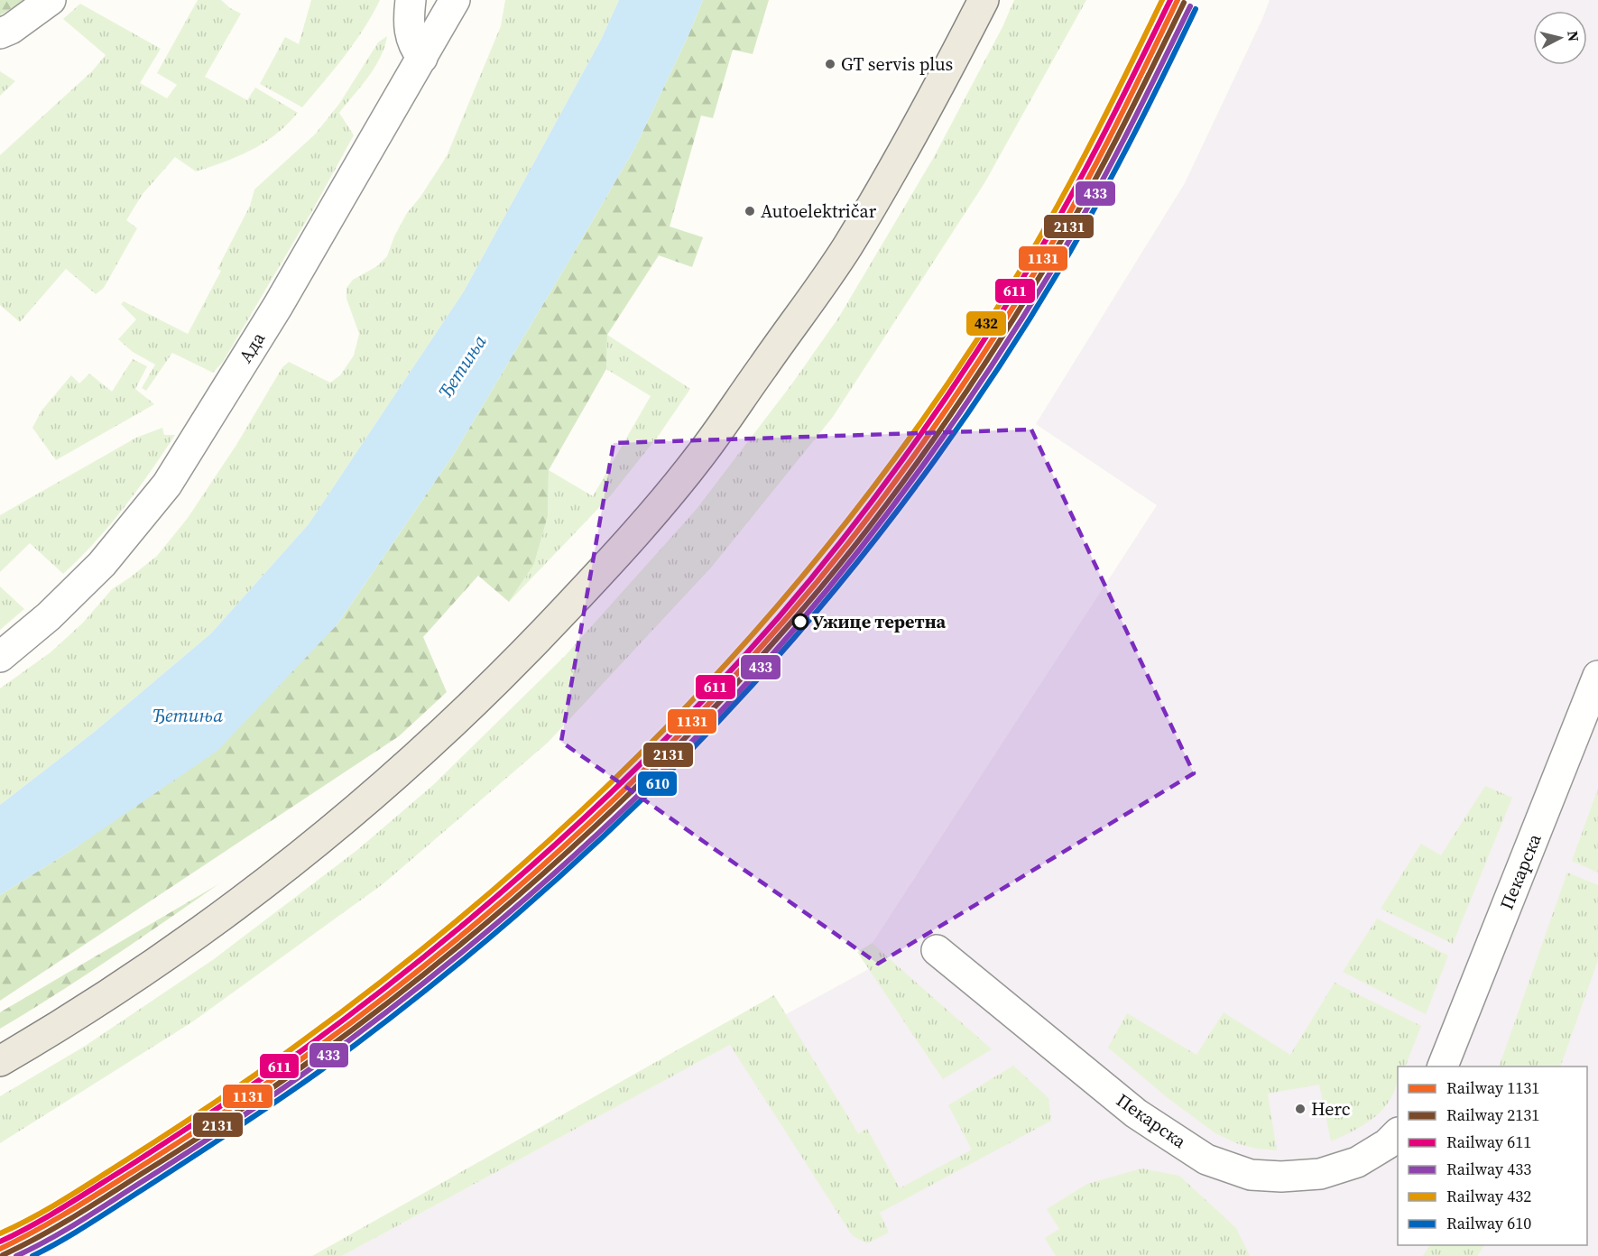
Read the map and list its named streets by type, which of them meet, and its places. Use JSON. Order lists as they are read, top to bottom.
{
  "streets": {
    "street": ["Ада", "Пекарска"]
  },
  "water": ["Ђетиња"],
  "places": [
    "GT servis plus",
    "Autoelektričar",
    "Ужице теретна",
    "Herc"
  ],
  "lines": [
    "rail line 1131",
    "rail line 611",
    "rail line 432",
    "rail line 2131",
    "rail line 433",
    "rail line 610"
  ],
  "legend": [
    "Railway 1131",
    "Railway 2131",
    "Railway 611",
    "Railway 433",
    "Railway 432",
    "Railway 610"
  ],
  "north": "right"
}
